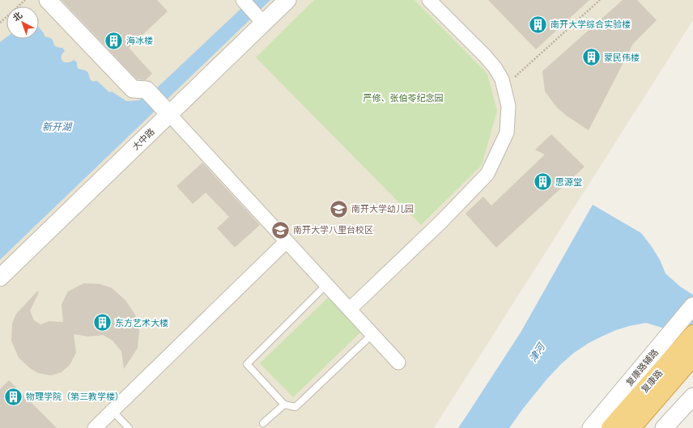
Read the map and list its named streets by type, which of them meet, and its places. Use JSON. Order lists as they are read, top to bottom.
{
  "streets": {
    "highway": ["复康路"],
    "street": ["大中路", "复康路辅路"]
  },
  "water": ["新开湖", "津河"],
  "parks": ["严修、张伯苓纪念园"],
  "places": {
    "building": [
      "南开大学综合实验楼",
      "海冰楼",
      "蒙民伟楼",
      "思源堂",
      "东方艺术大楼",
      "物理学院（第三教学楼）"
    ],
    "school or university": ["南开大学幼儿园", "南开大学八里台校区"]
  },
  "north": "top left"
}
